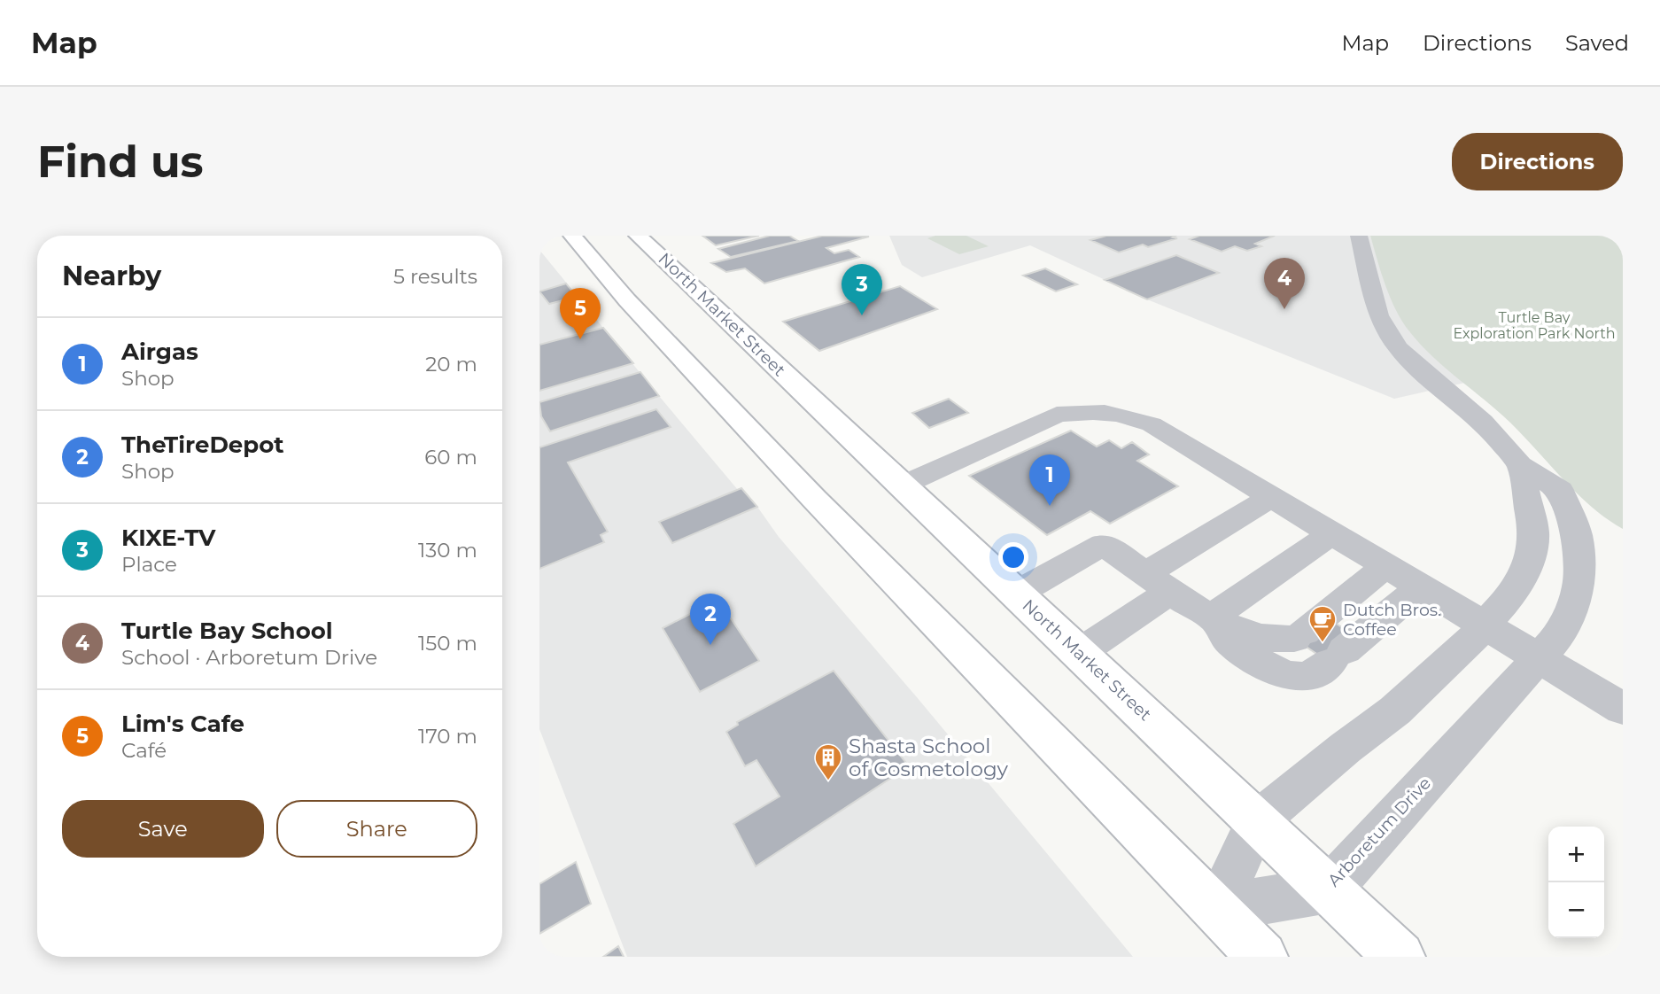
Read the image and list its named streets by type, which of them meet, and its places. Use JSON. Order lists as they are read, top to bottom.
{
  "streets": {
    "main road": ["North Market Street"],
    "street": ["Arboretum Drive"]
  },
  "crossings": [
    ["North Market Street", "Arboretum Drive"]
  ],
  "parks": ["Turtle Bay Exploration Park North"],
  "places": {
    "cafe": ["Dutch Bros. Coffee"],
    "building": ["Shasta School of Cosmetology"]
  },
  "page": {
    "header": "Map",
    "nav": ["Map", "Directions", "Saved"],
    "buttons": [
      "Directions",
      ["Save", "Share"]
    ],
    "title": "Find us",
    "heading": ["Nearby", "5 results"],
    "pins": [
      "4",
      "3",
      "5",
      "1",
      "2"
    ],
    "list": [
      {
        "mark": "1",
        "name": "Airgas",
        "note": "Shop",
        "value": "20 m"
      },
      {
        "mark": "2",
        "name": "TheTireDepot",
        "note": "Shop",
        "value": "60 m"
      },
      {
        "mark": "3",
        "name": "KIXE-TV",
        "note": "Place",
        "value": "130 m"
      },
      {
        "mark": "4",
        "name": "Turtle Bay School",
        "note": "School · Arboretum Drive",
        "value": "150 m"
      },
      {
        "mark": "5",
        "name": "Lim's Cafe",
        "note": "Café",
        "value": "170 m"
      }
    ],
    "map_buttons": ["+", "−"]
  }
}
